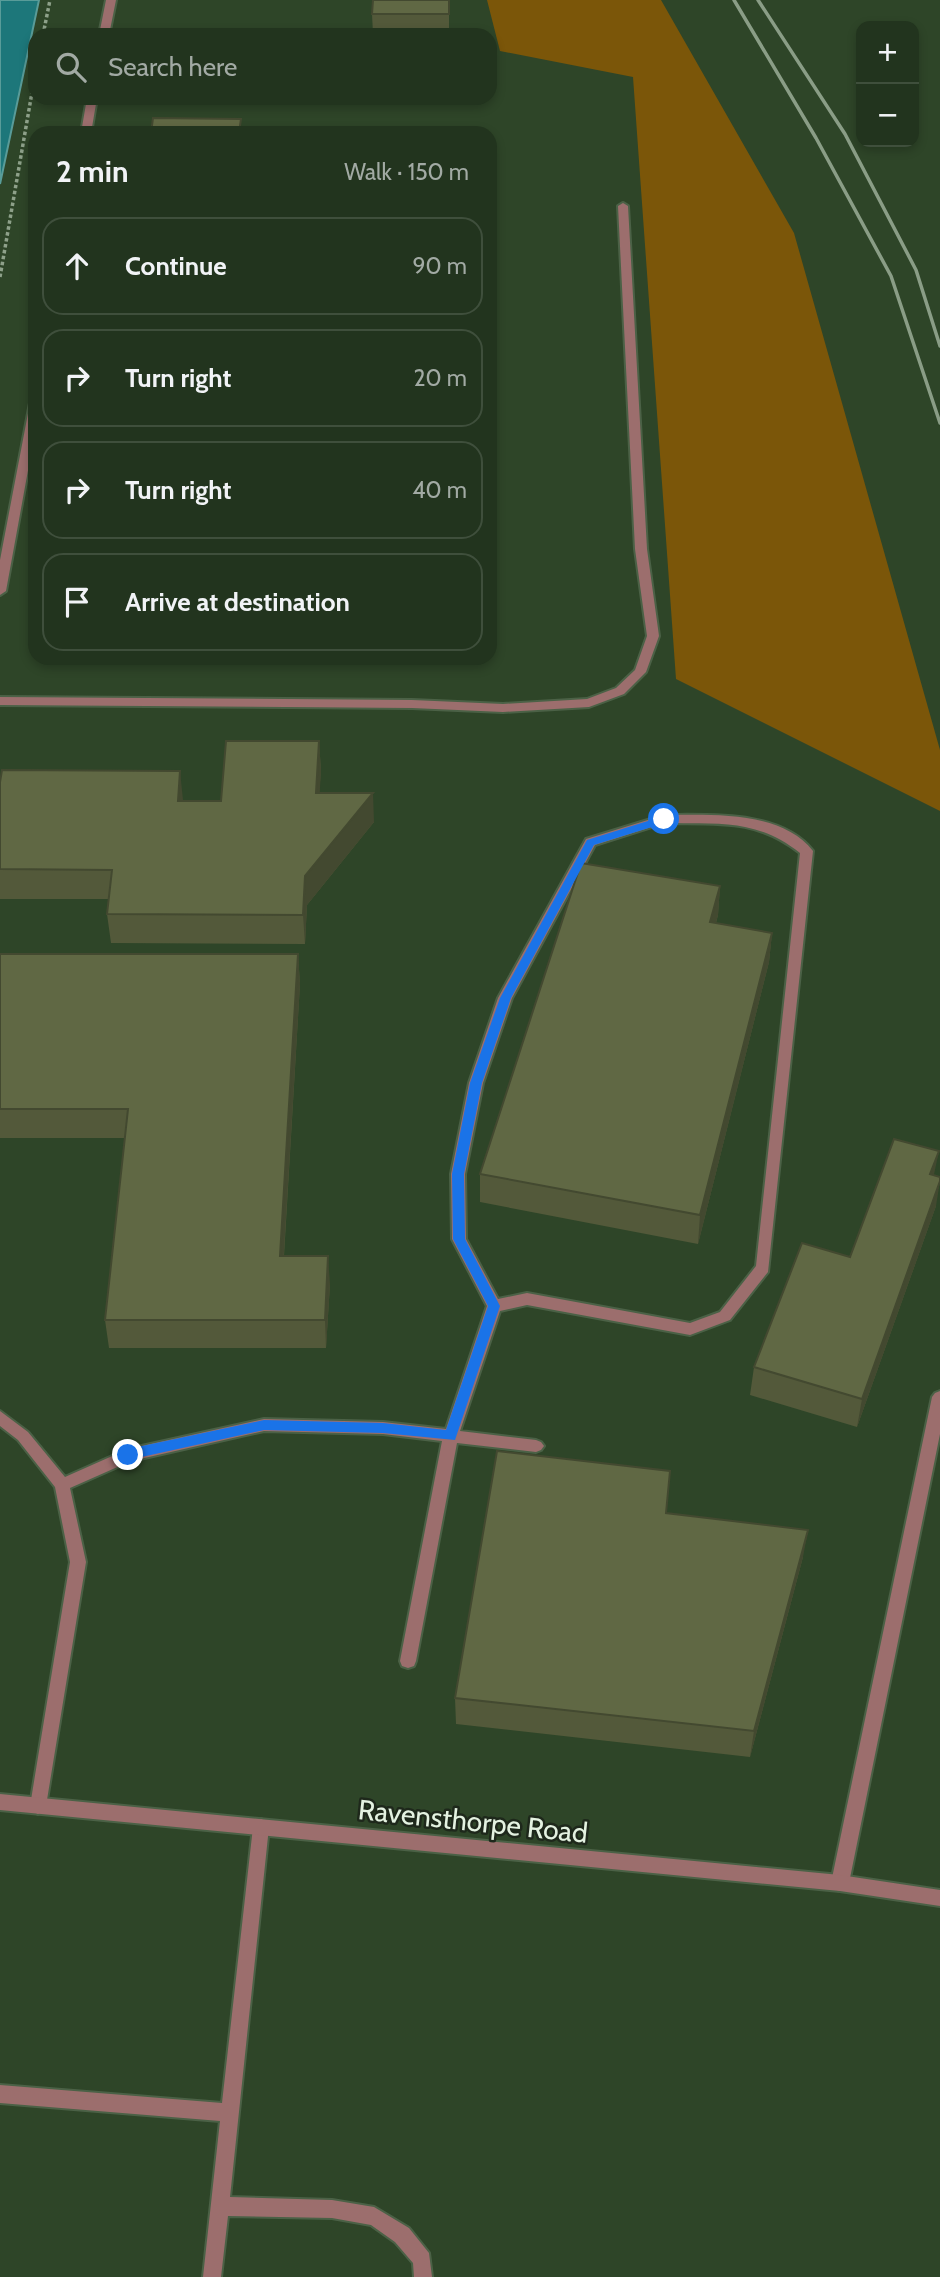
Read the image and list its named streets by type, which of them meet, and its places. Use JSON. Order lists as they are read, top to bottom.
{
  "streets": {
    "street": ["Ravensthorpe Road"]
  },
  "page": {
    "map_buttons": ["+", "−"],
    "search": "Search here",
    "heading": ["2 min", "Walk · 150 m"],
    "list": [
      ["Continue", "90 m"],
      ["Turn right", "20 m"],
      ["Turn right", "40 m"],
      "Arrive at destination"
    ]
  }
}
